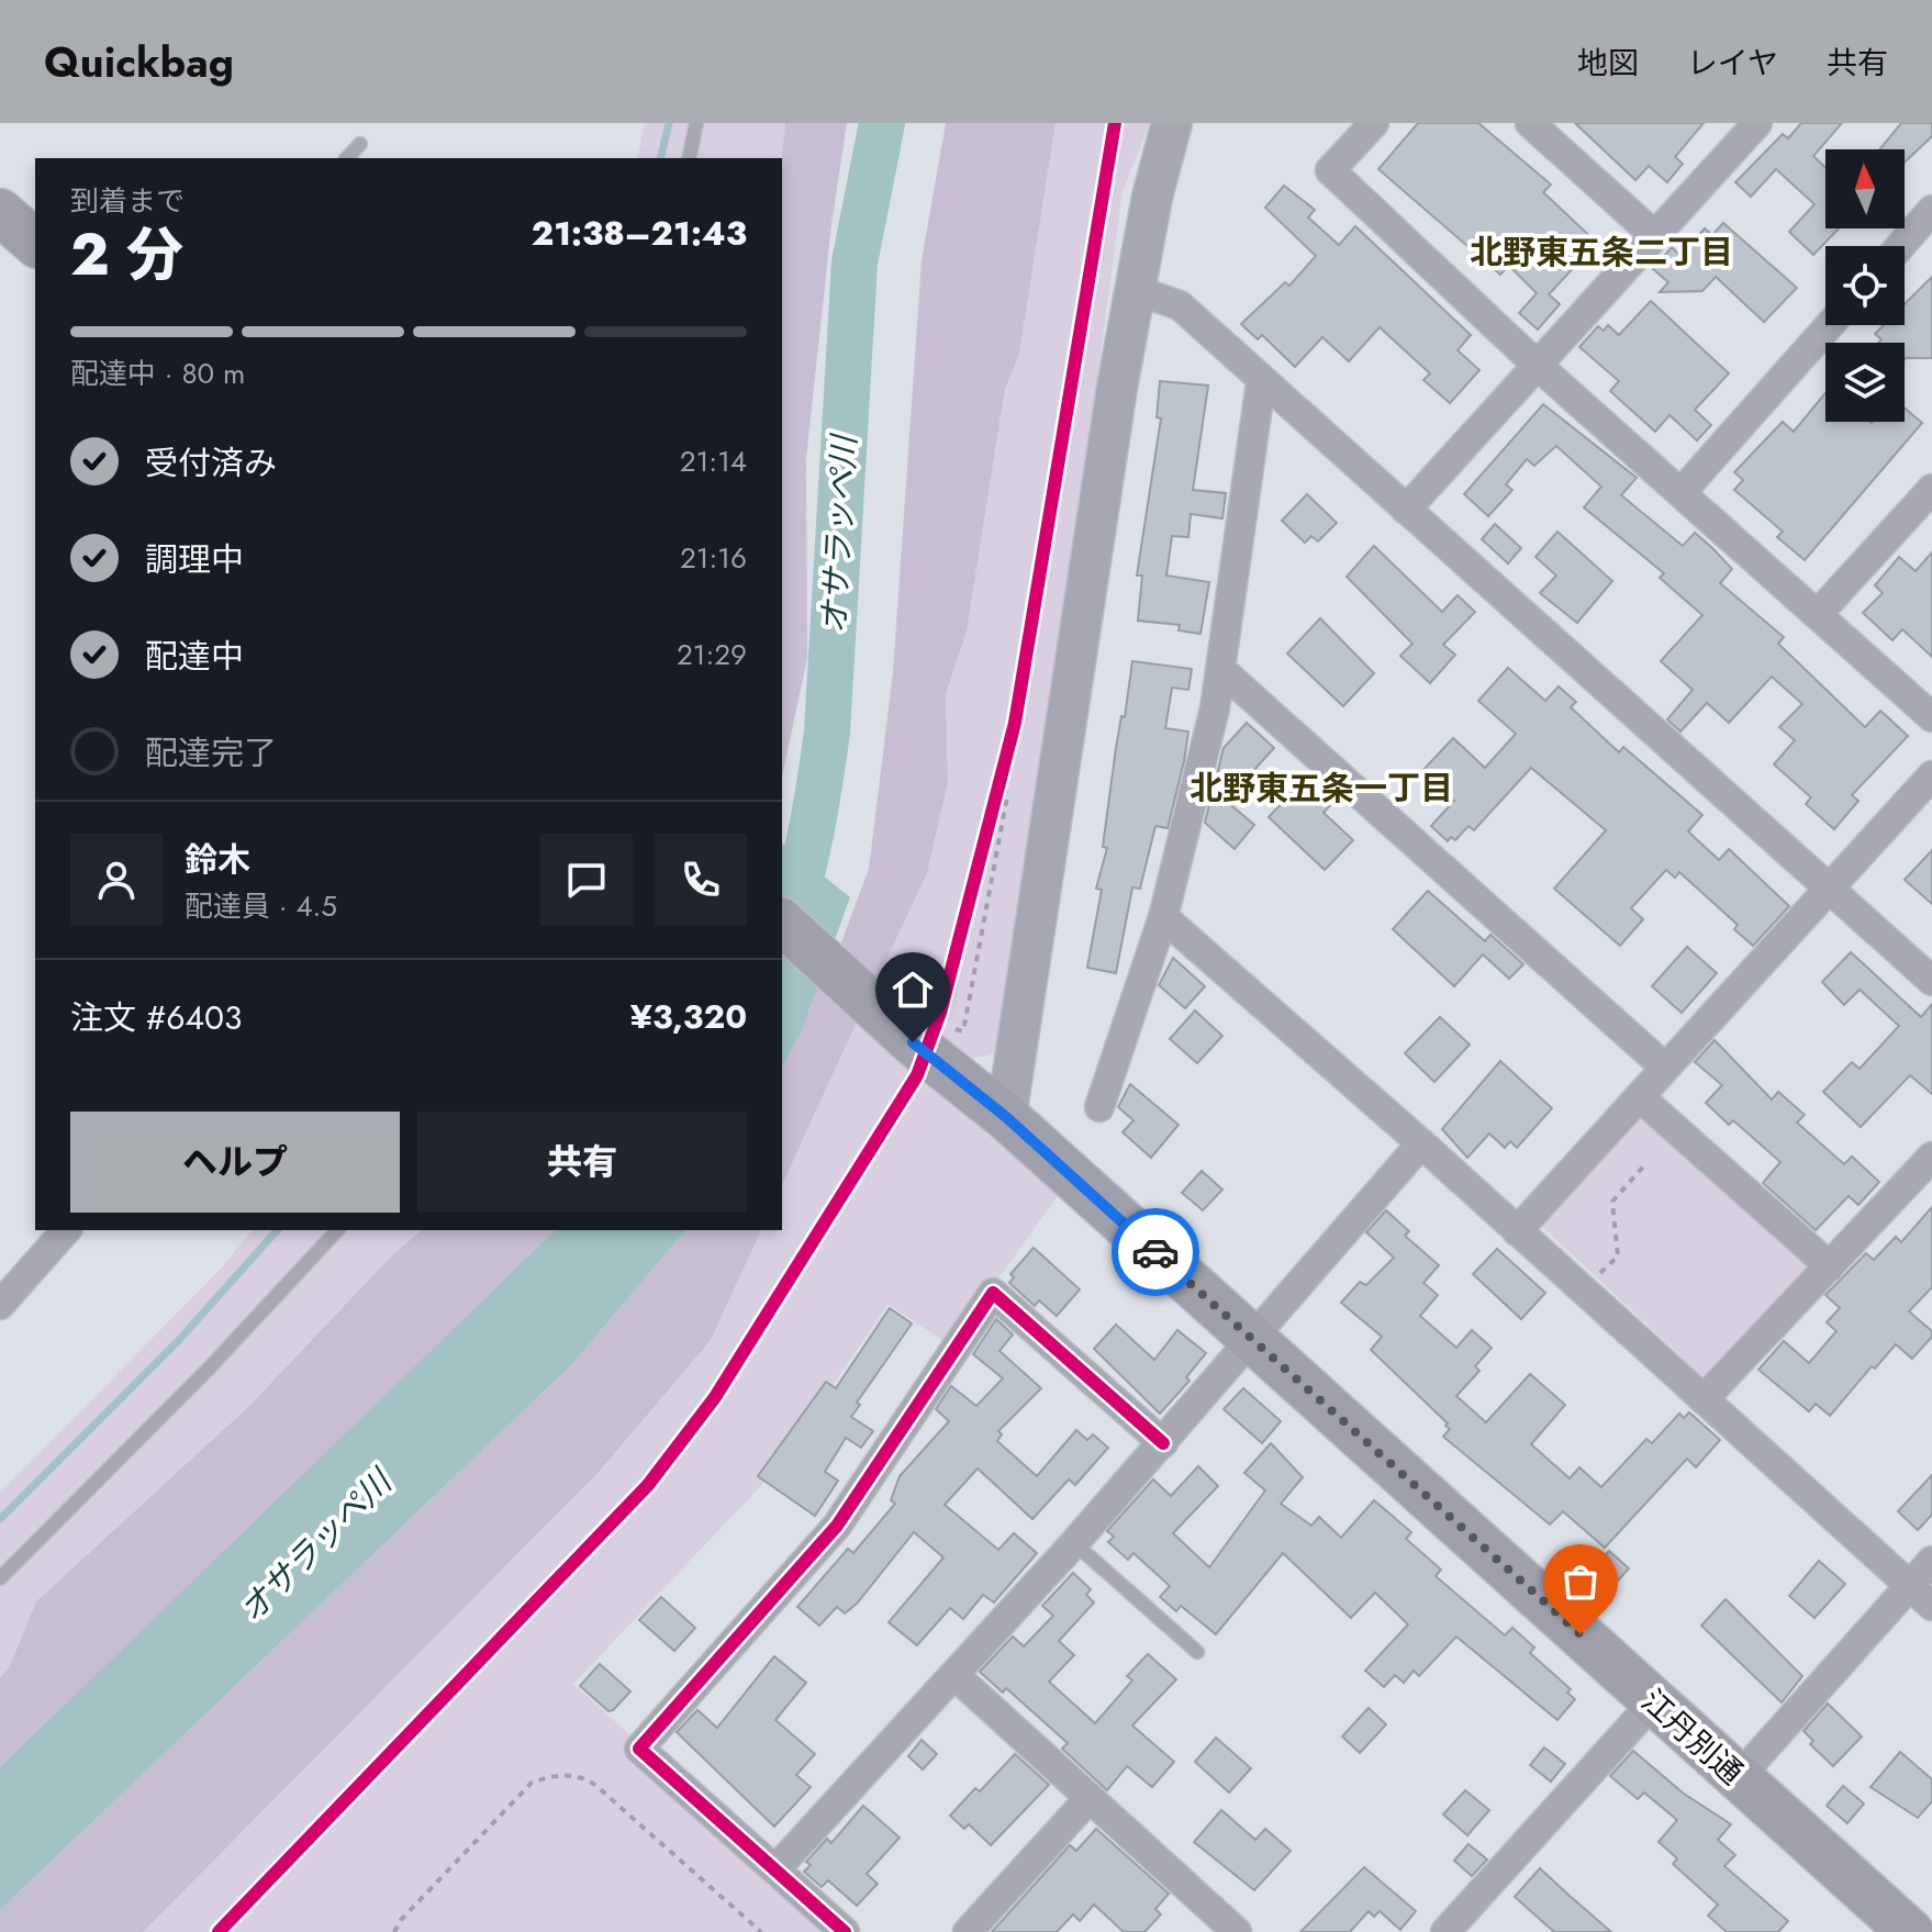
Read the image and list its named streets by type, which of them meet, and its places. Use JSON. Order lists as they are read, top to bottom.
{
  "streets": {
    "main road": ["江丹別通"]
  },
  "districts": ["北野東五条二丁目", "北野東五条一丁目"],
  "water": ["オサラッペ川"],
  "north": "top",
  "page": {
    "header": "Quickbag",
    "nav": ["地図", "レイヤ", "共有"],
    "heading": ["2 分", "到着まで", "21:38–21:43"],
    "panel": [
      "鈴木",
      "配達員 · 4.5",
      "注文 #6403",
      "¥3,320"
    ],
    "bar": "配達中 · 80 m",
    "list": [
      ["受付済み", "21:14"],
      ["調理中", "21:16"],
      ["配達中", "21:29"],
      "配達完了"
    ],
    "buttons": ["ヘルプ", "共有"]
  }
}
